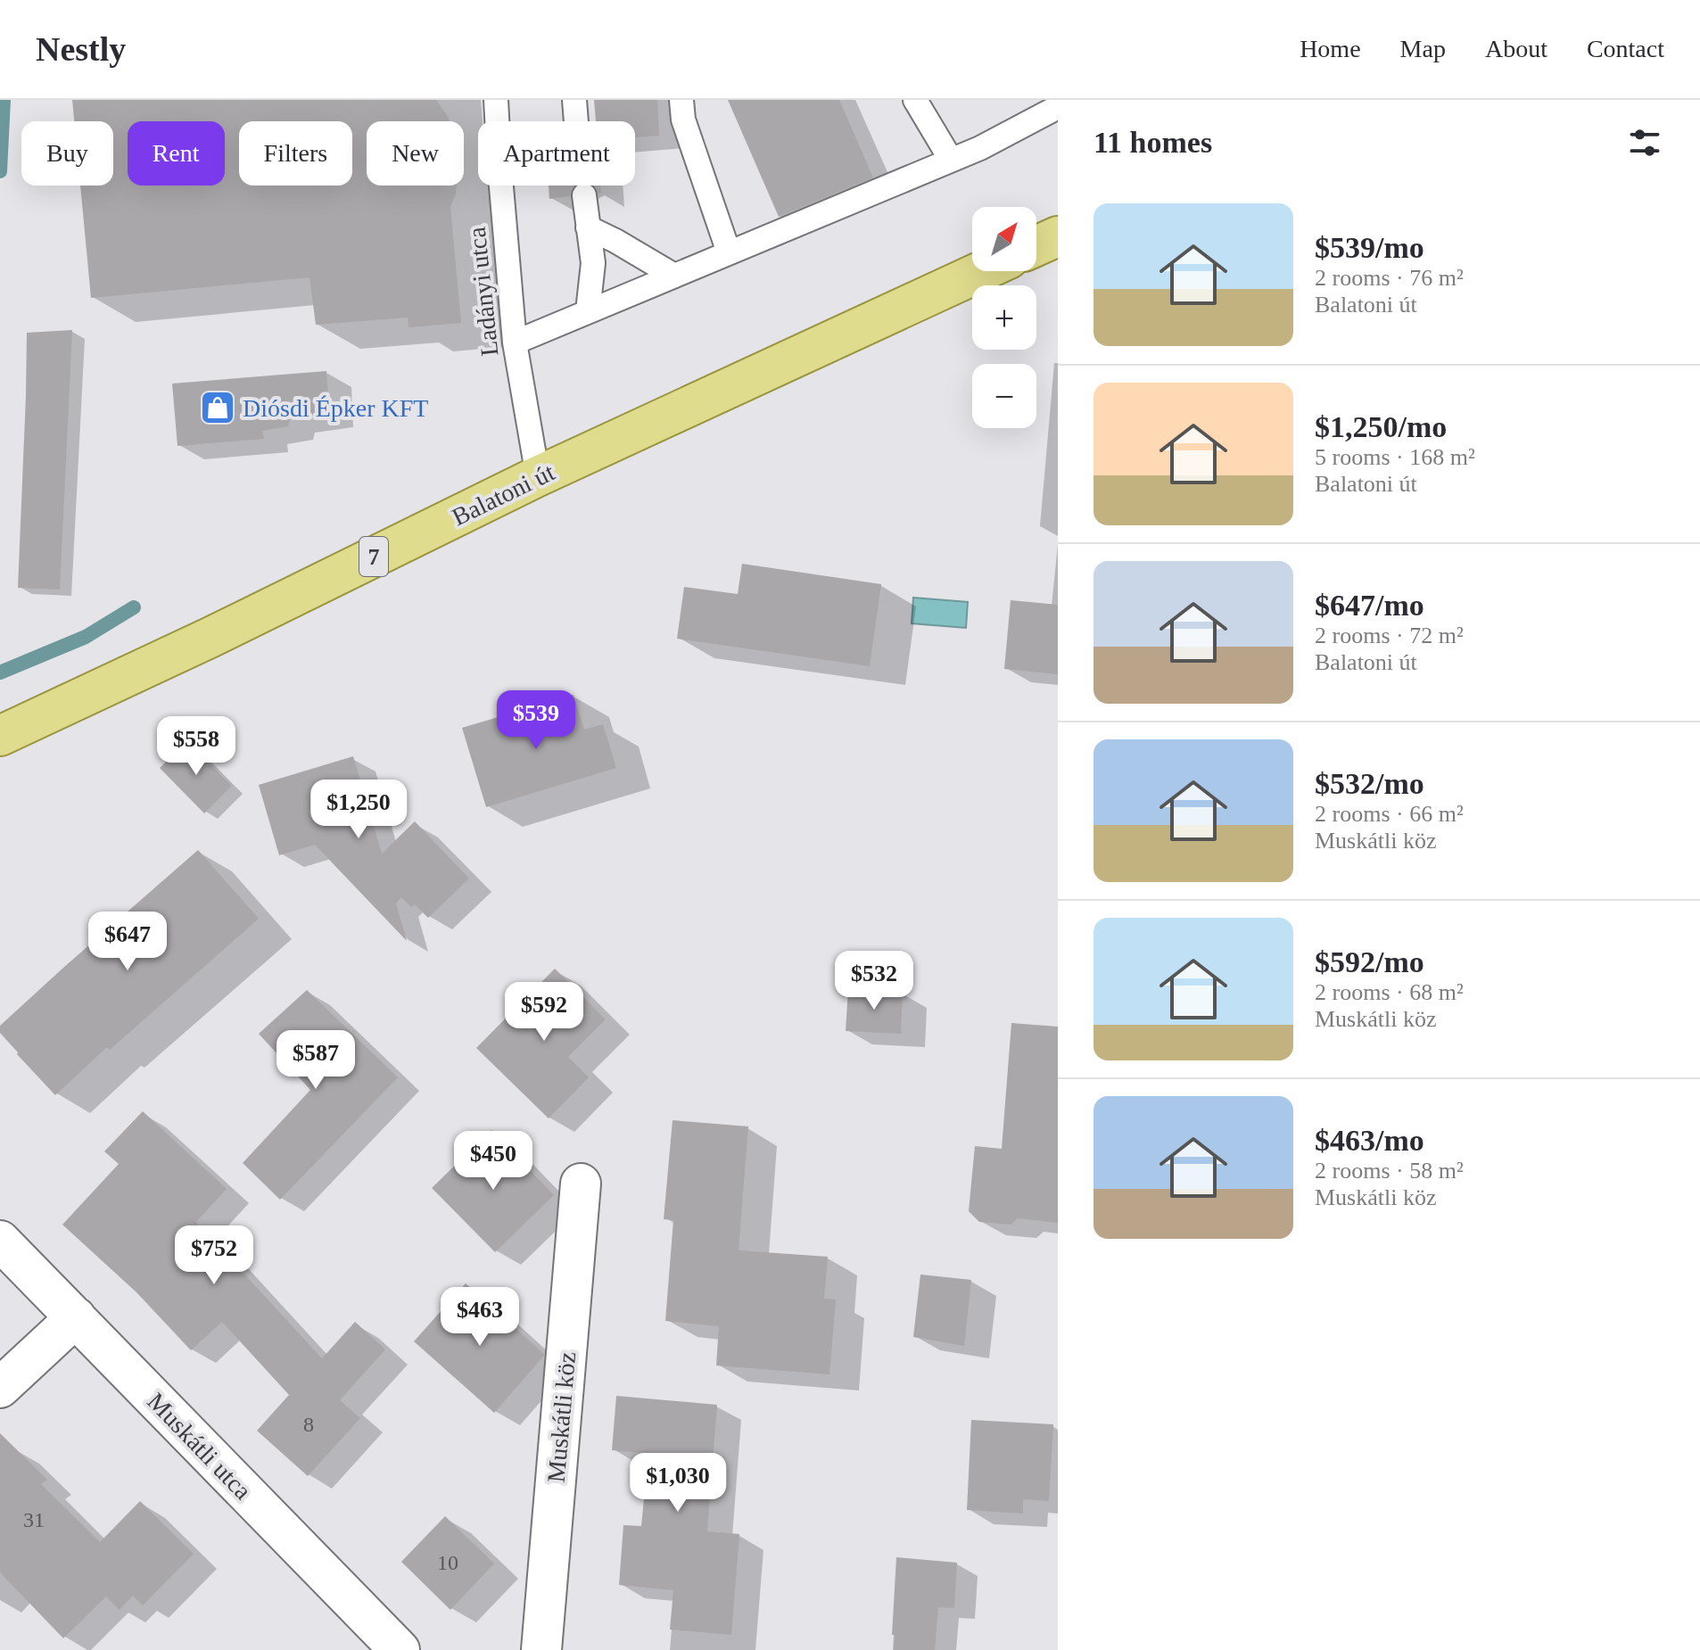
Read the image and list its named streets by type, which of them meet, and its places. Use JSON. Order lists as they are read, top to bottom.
{
  "streets": {
    "main road": ["Balatoni út", "7"],
    "street": ["Muskátli köz", "Muskátli utca"],
    "lane": ["Ladányi utca"]
  },
  "crossings": [
    ["Ladányi utca", "Balatoni út"]
  ],
  "places": {
    "shop": ["Diósdi Épker KFT"]
  },
  "house_numbers": ["8", "31", "10"],
  "north": "top right",
  "page": {
    "header": "Nestly",
    "nav": [
      "Home",
      "Map",
      "About",
      "Contact"
    ],
    "heading": "11 homes",
    "chip": [
      "Buy",
      "Rent",
      "Filters",
      "New",
      "Apartment"
    ],
    "list": [
      {
        "name": "$539/mo",
        "note": "2 rooms · 76 m² · Balatoni út"
      },
      {
        "name": "$1,250/mo",
        "note": "5 rooms · 168 m² · Balatoni út"
      },
      {
        "name": "$647/mo",
        "note": "2 rooms · 72 m² · Balatoni út"
      },
      {
        "name": "$532/mo",
        "note": "2 rooms · 66 m² · Muskátli köz"
      },
      {
        "name": "$592/mo",
        "note": "2 rooms · 68 m² · Muskátli köz"
      },
      {
        "name": "$463/mo",
        "note": "2 rooms · 58 m² · Muskátli köz"
      }
    ],
    "map_buttons": ["+", "−"],
    "price": [
      "$539",
      "$558",
      "$1,250",
      "$647",
      "$532",
      "$592",
      "$587",
      "$450",
      "$752",
      "$463",
      "$1,030"
    ]
  }
}
